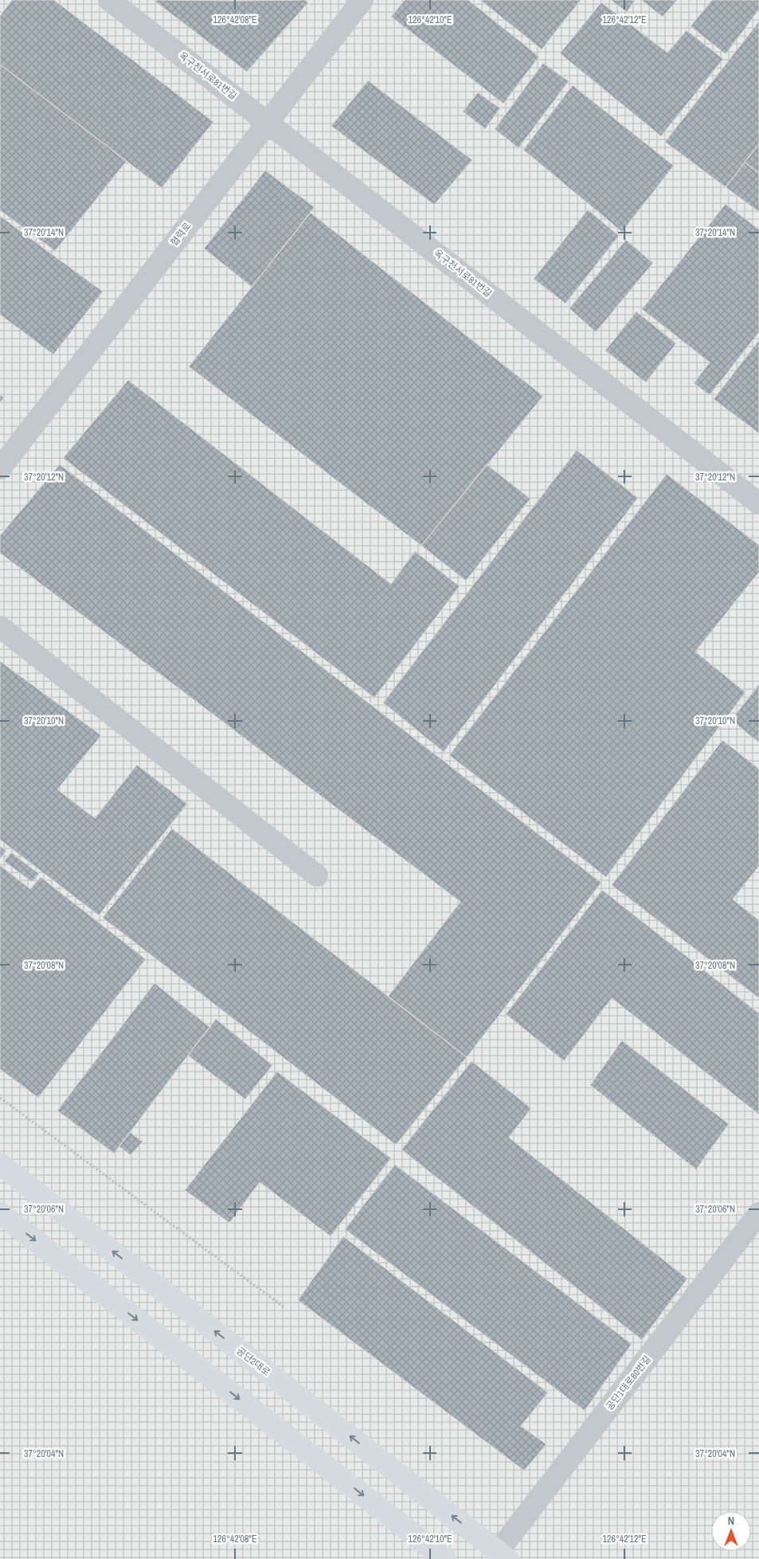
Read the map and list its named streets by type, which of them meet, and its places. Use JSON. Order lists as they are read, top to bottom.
{
  "streets": {
    "main road": ["공단2대로"],
    "street": ["옥구천서로81번길", "협력로", "공단1대로80번길"]
  },
  "crossings": [
    ["옥구천서로81번길", "협력로"],
    ["공단2대로", "공단1대로80번길"]
  ],
  "north": "top",
  "coordinates": [
    "126°42'08\"E",
    "126°42'10\"E",
    "126°42'12\"E",
    "37°20'14\"N",
    "37°20'12\"N",
    "37°20'10\"N",
    "37°20'08\"N",
    "37°20'06\"N",
    "37°20'04\"N"
  ]
}
